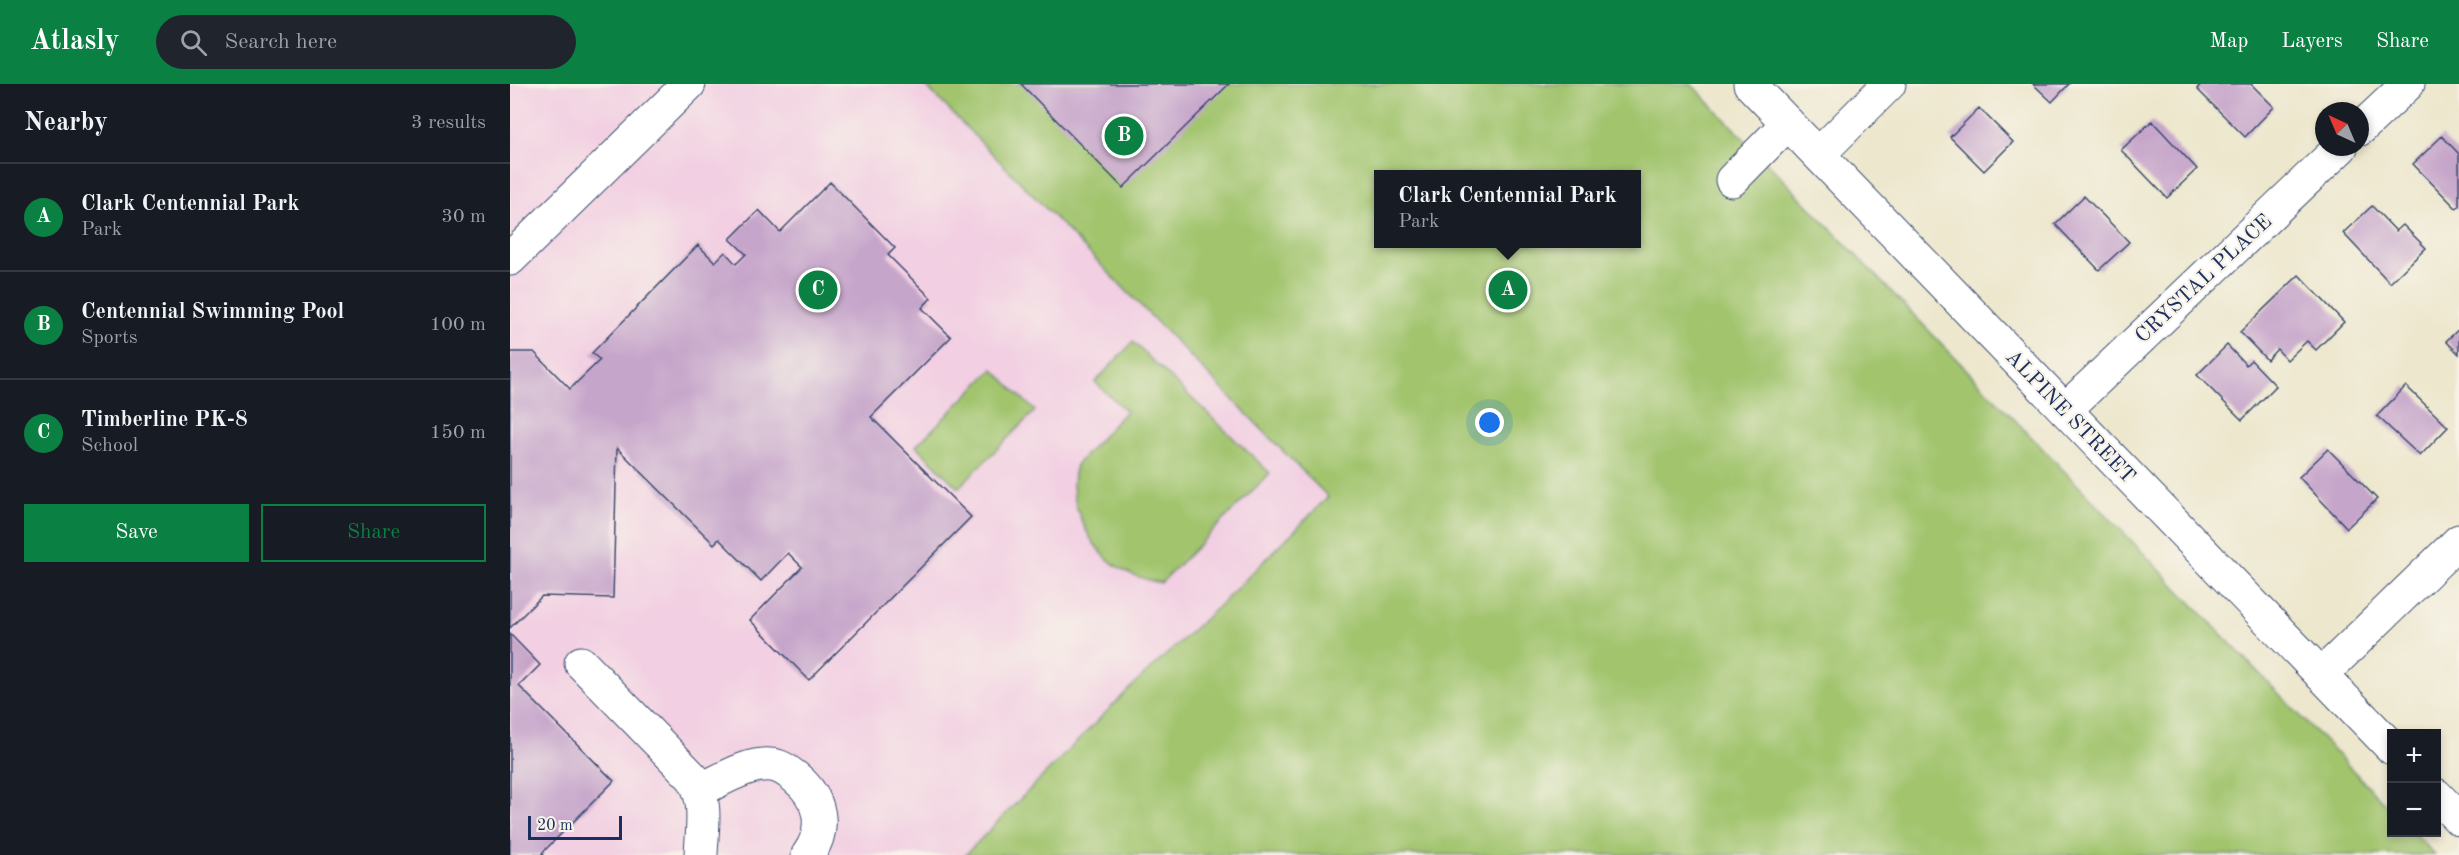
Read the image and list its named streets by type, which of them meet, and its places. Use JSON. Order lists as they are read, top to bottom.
{
  "streets": {
    "street": ["CRYSTAL PLACE", "ALPINE STREET"]
  },
  "crossings": [
    ["CRYSTAL PLACE", "ALPINE STREET"]
  ],
  "scale_bar": "20 m",
  "north": "top left",
  "page": {
    "header": "Atlasly",
    "search": "Search here",
    "nav": ["Map", "Layers", "Share"],
    "heading": ["Nearby", "3 results"],
    "pins": ["B", "A", "C"],
    "list": [
      {
        "mark": "A",
        "name": "Clark Centennial Park",
        "note": "Park",
        "value": "30 m"
      },
      {
        "mark": "B",
        "name": "Centennial Swimming Pool",
        "note": "Sports",
        "value": "100 m"
      },
      {
        "mark": "C",
        "name": "Timberline PK-8",
        "note": "School",
        "value": "150 m"
      }
    ],
    "popup": ["Clark Centennial Park", "Park"],
    "buttons": ["Save", "Share"],
    "map_buttons": ["+", "−"],
    "scale": "20 m"
  }
}
